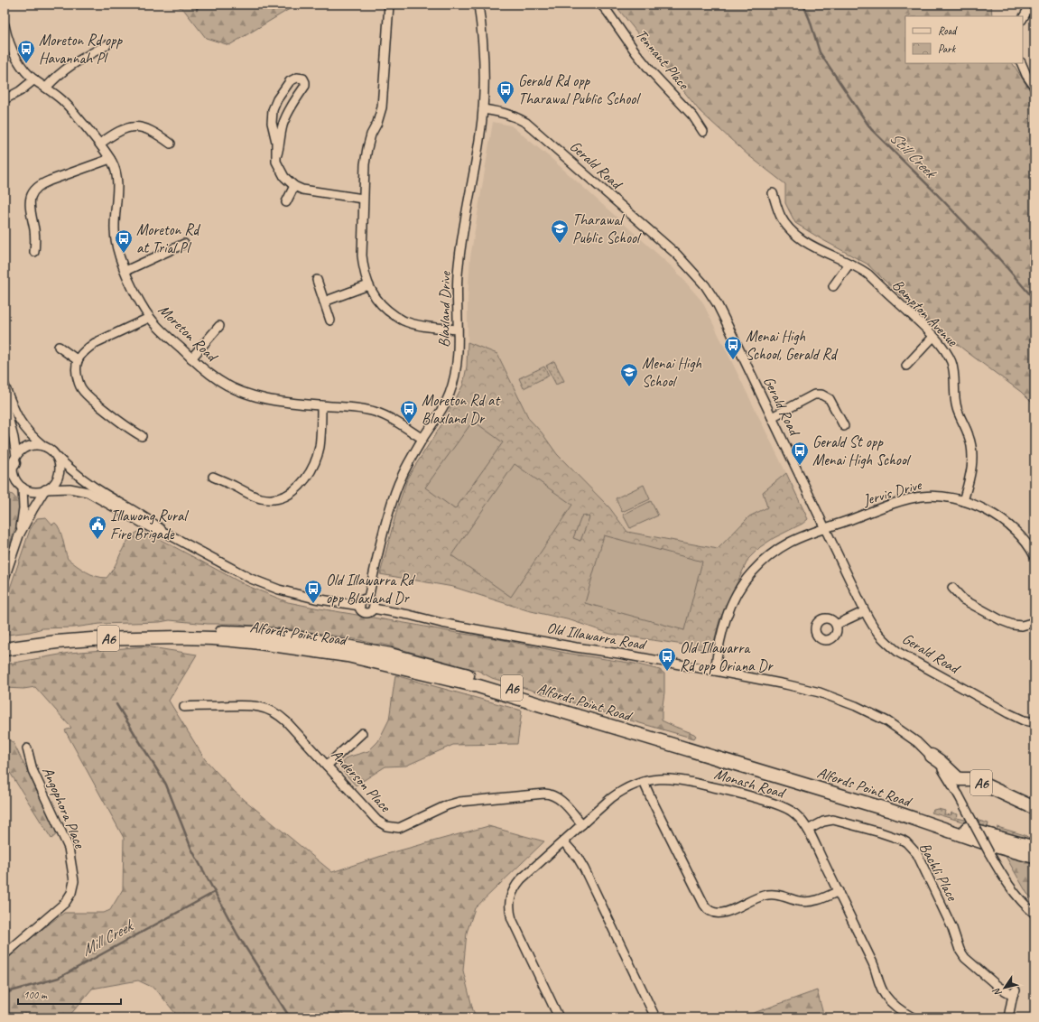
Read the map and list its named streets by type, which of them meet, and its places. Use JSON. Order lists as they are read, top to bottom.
{
  "streets": {
    "highway": ["Alfords Point Road", "A6"],
    "street": [
      "Tennant Place",
      "Gerald Road",
      "Blaxland Drive",
      "Bampton Avenue",
      "Moreton Road",
      "Jervis Drive",
      "Old Illawarra Road",
      "Anderson Place",
      "Monash Road",
      "Angophora Place",
      "Bachli Place"
    ]
  },
  "crossings": [
    ["Gerald Road", "Blaxland Drive"],
    ["Gerald Road", "Jervis Drive"],
    ["Blaxland Drive", "Moreton Road"],
    ["Blaxland Drive", "Old Illawarra Road"],
    ["Bampton Avenue", "Jervis Drive"],
    ["Jervis Drive", "Old Illawarra Road"],
    ["Old Illawarra Road", "A6"],
    ["Anderson Place", "Monash Road"],
    ["Monash Road", "Bachli Place"]
  ],
  "water": ["Still Creek", "Mill Creek"],
  "places": {
    "bus stop": [
      "Moreton Rd opp Havannah Pl",
      "Gerald Rd opp Tharawal Public School",
      "Moreton Rd at Trial Pl",
      "Menai High School, Gerald Rd",
      "Moreton Rd at Blaxland Dr",
      "Gerald St opp Menai High School",
      "Old Illawarra Rd opp Blaxland Dr",
      "Old Illawarra Rd opp Oriana Dr"
    ],
    "school or university": ["Tharawal Public School", "Menai High School"],
    "public building": ["Illawong Rural Fire Brigade"]
  },
  "legend": ["Road", "Park"],
  "scale_bar": "100 m",
  "north": "bottom left"
}
